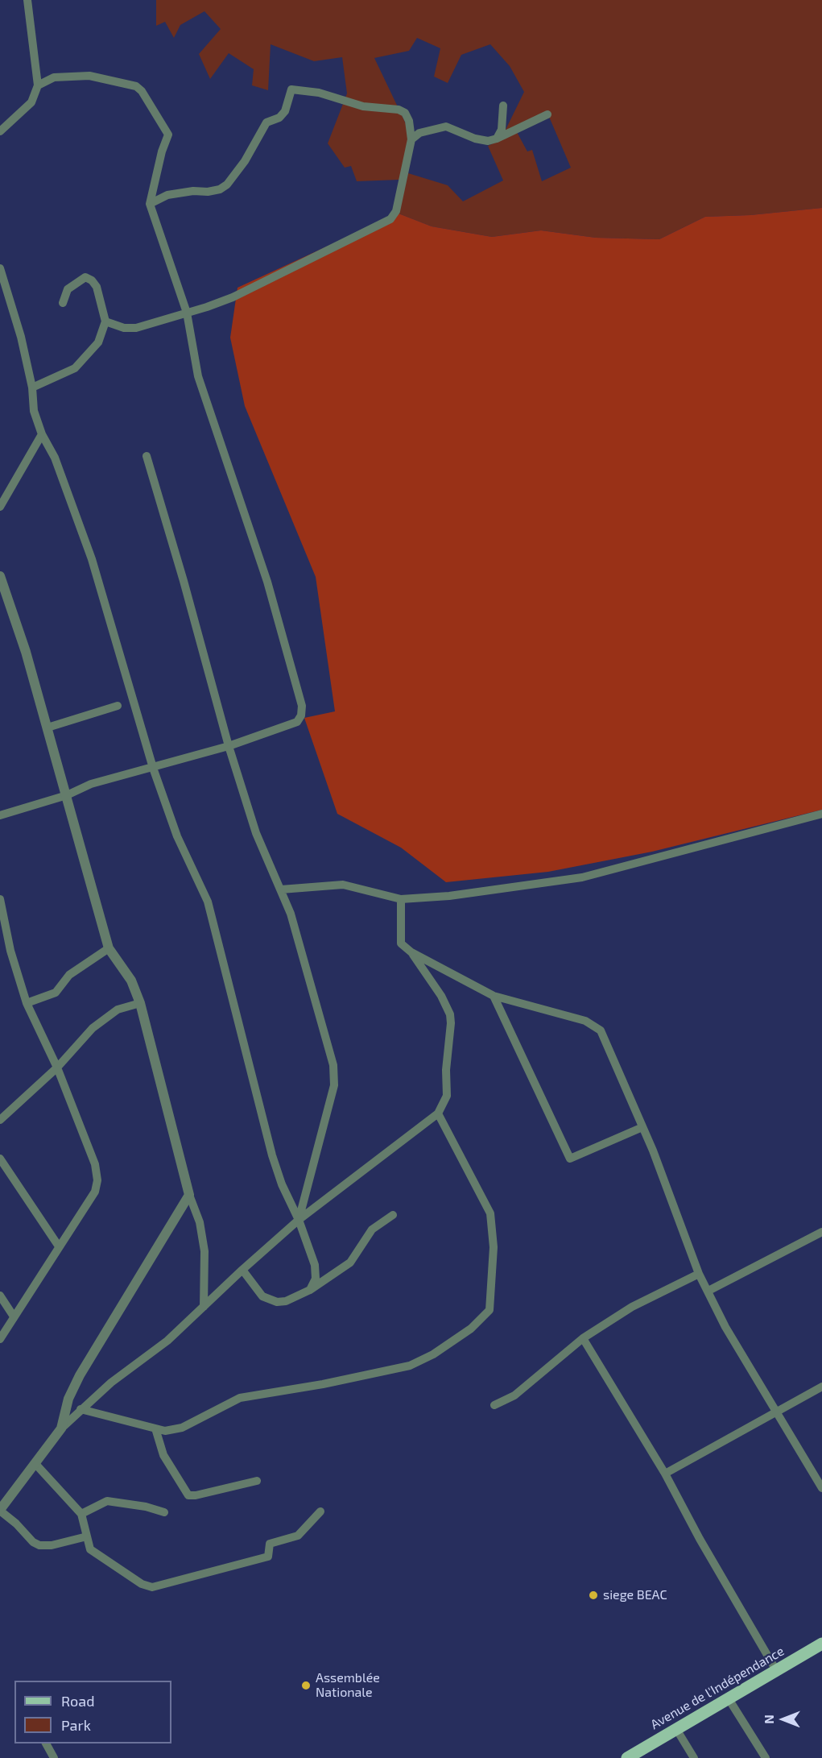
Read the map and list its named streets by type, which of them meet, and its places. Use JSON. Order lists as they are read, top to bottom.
{
  "streets": {
    "main road": ["Avenue de l'Indépendance"]
  },
  "places": ["siege BEAC", "Assemblée Nationale"],
  "legend": ["Road", "Park"],
  "north": "left"
}
